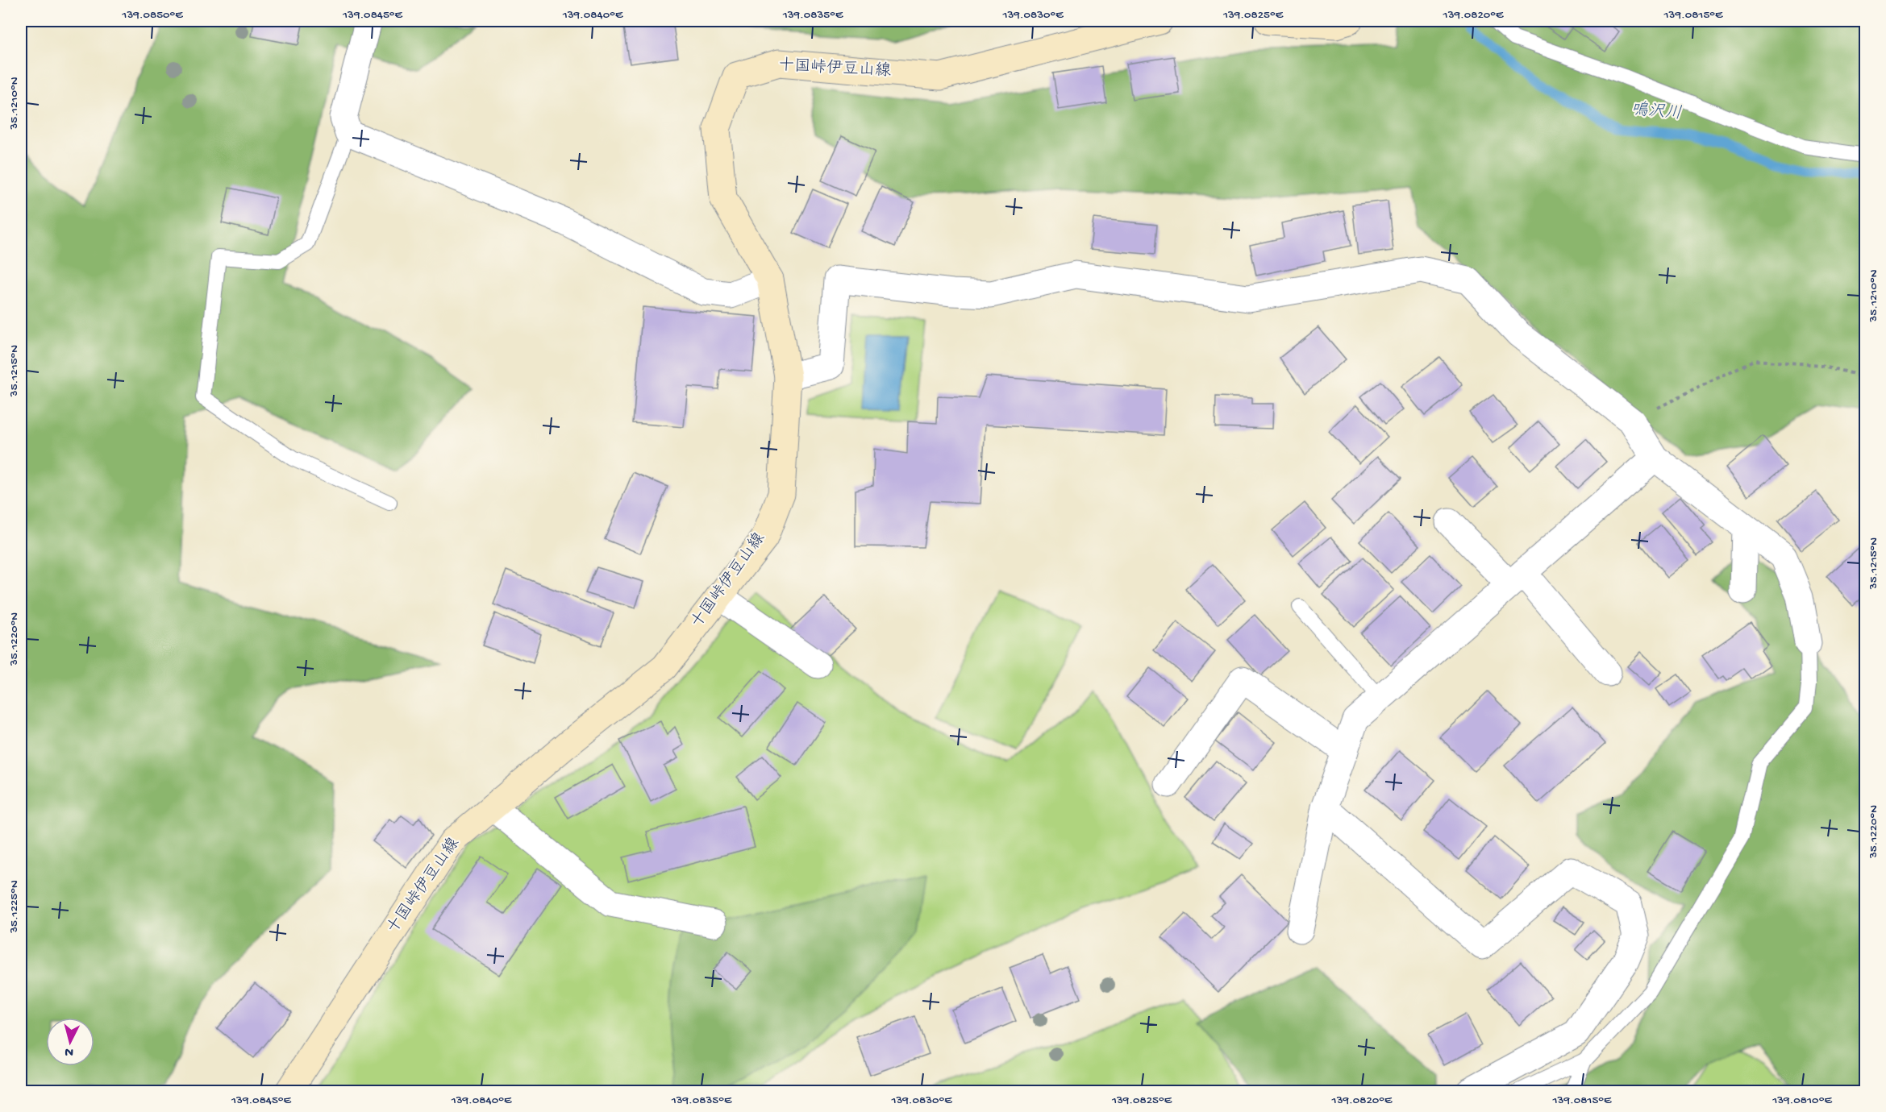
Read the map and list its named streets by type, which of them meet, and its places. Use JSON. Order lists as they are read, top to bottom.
{
  "streets": {
    "main road": ["十国峠伊豆山線"]
  },
  "water": ["鳴沢川"],
  "north": "bottom",
  "coordinates": [
    "139.0850°E",
    "139.0845°E",
    "139.0840°E",
    "139.0835°E",
    "139.0830°E",
    "139.0825°E",
    "139.0820°E",
    "139.0815°E",
    "35.1210°N",
    "35.1215°N",
    "35.1220°N",
    "35.1225°N",
    "139.0810°E"
  ]
}
